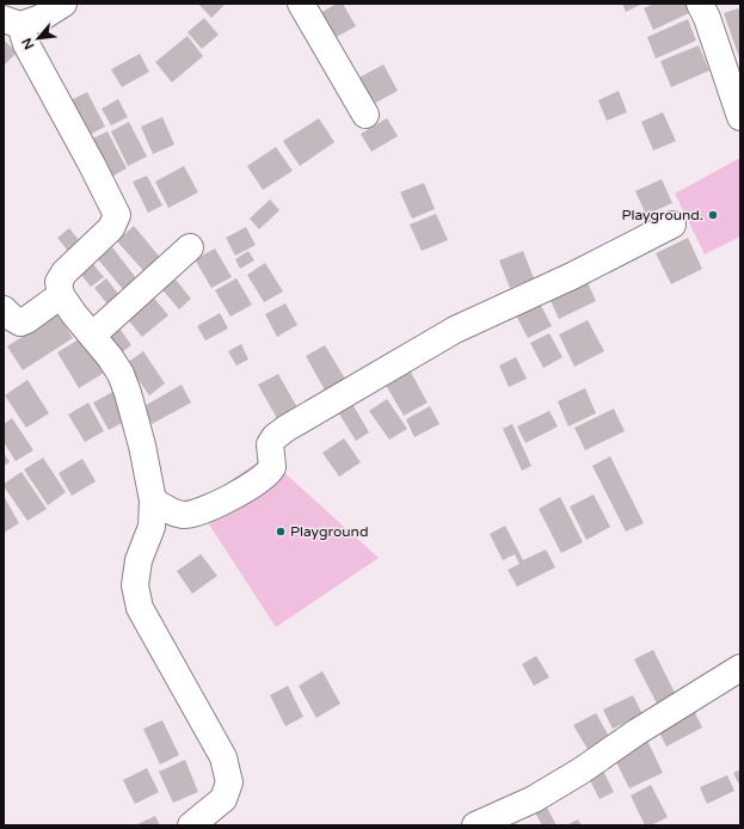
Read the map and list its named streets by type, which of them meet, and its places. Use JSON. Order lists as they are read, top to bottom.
{
  "places": ["Playground.", "Playground"],
  "north": "bottom left"
}
